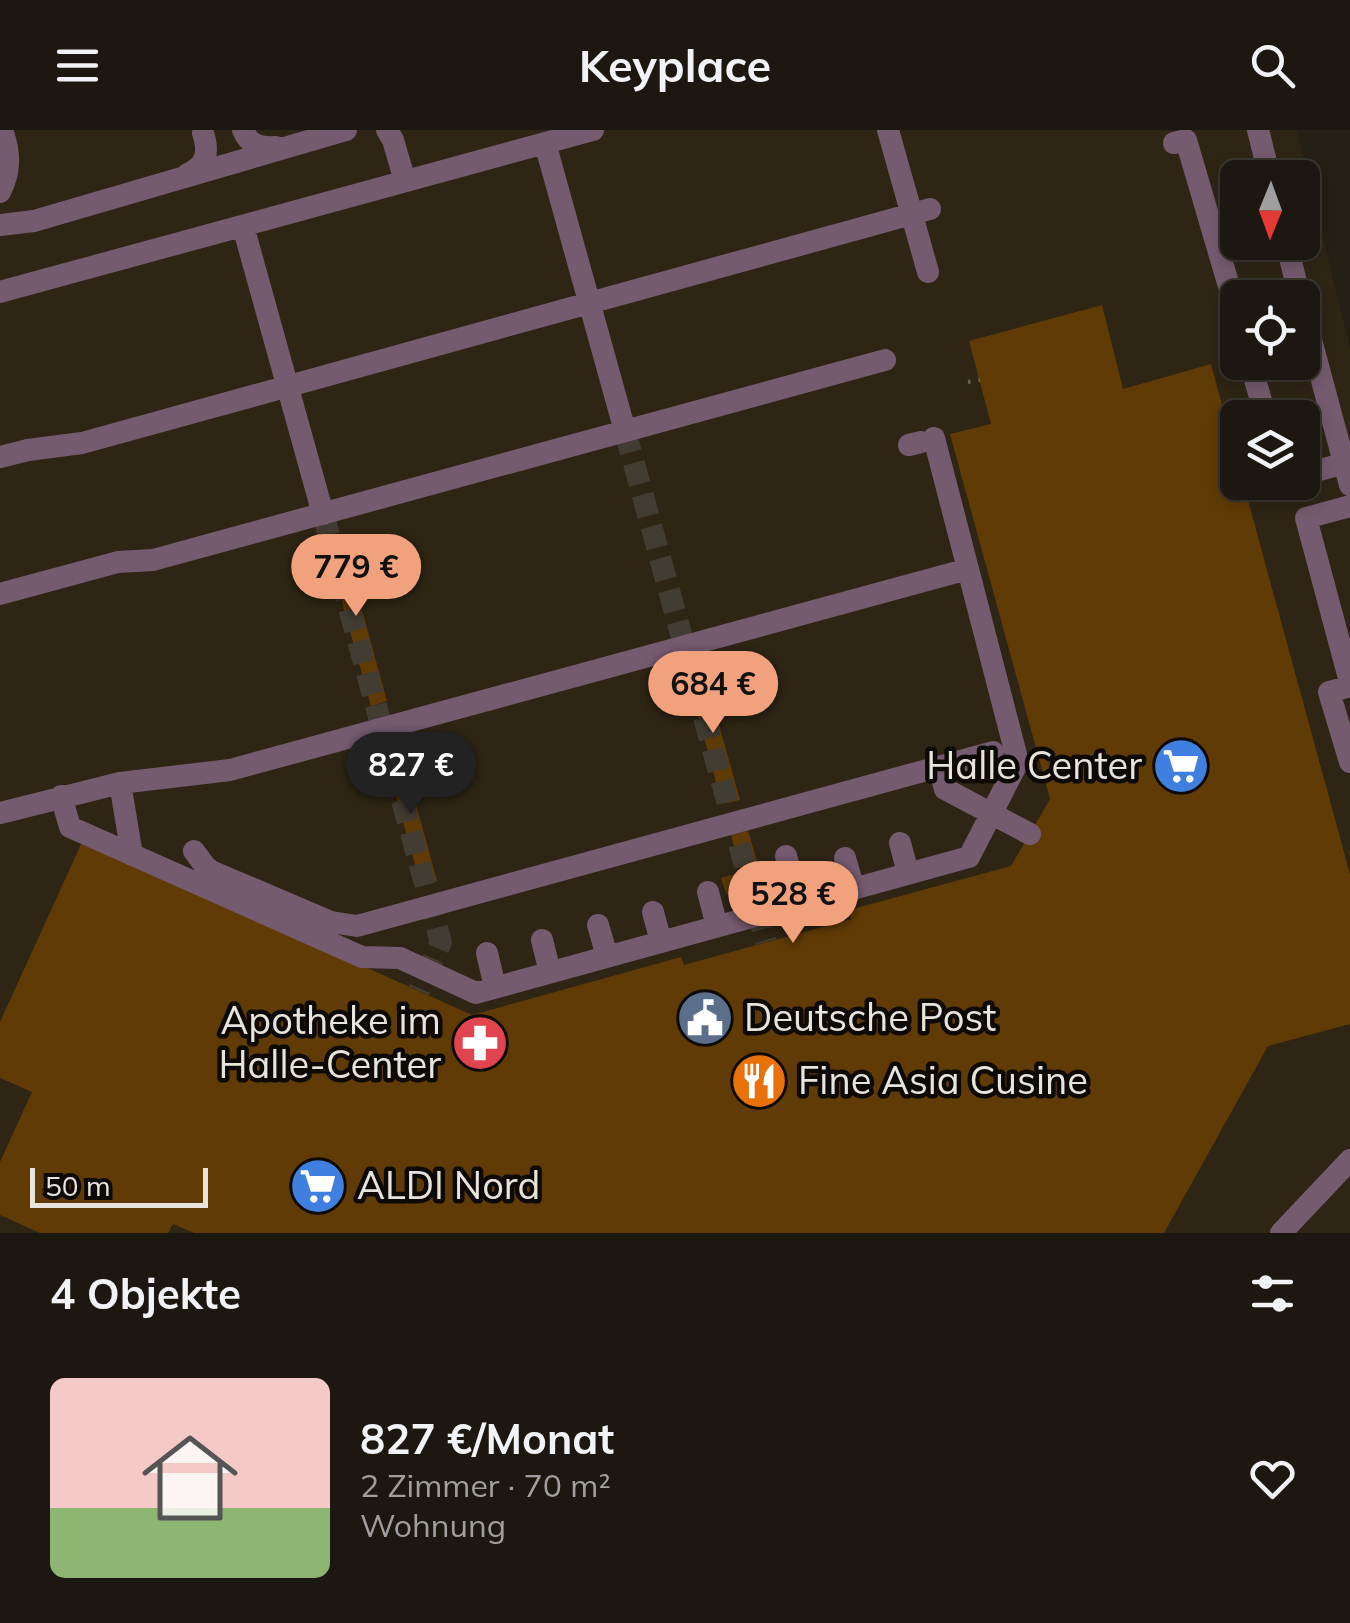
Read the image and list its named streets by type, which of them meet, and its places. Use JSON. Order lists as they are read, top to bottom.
{
  "places": {
    "supermarket": ["Halle Center", "ALDI Nord"],
    "public building": ["Deutsche Post"],
    "pharmacy": ["Apotheke im Halle-Center"],
    "restaurant": ["Fine Asia Cusine"]
  },
  "scale_bar": "50 m",
  "north": "bottom",
  "page": {
    "header": "Keyplace",
    "price": [
      "779 €",
      "684 €",
      "827 €",
      "528 €"
    ],
    "scale": "50 m",
    "heading": "4 Objekte",
    "list": [
      {
        "name": "827 €/Monat",
        "note": "2 Zimmer · 70 m² · Wohnung"
      }
    ]
  }
}
